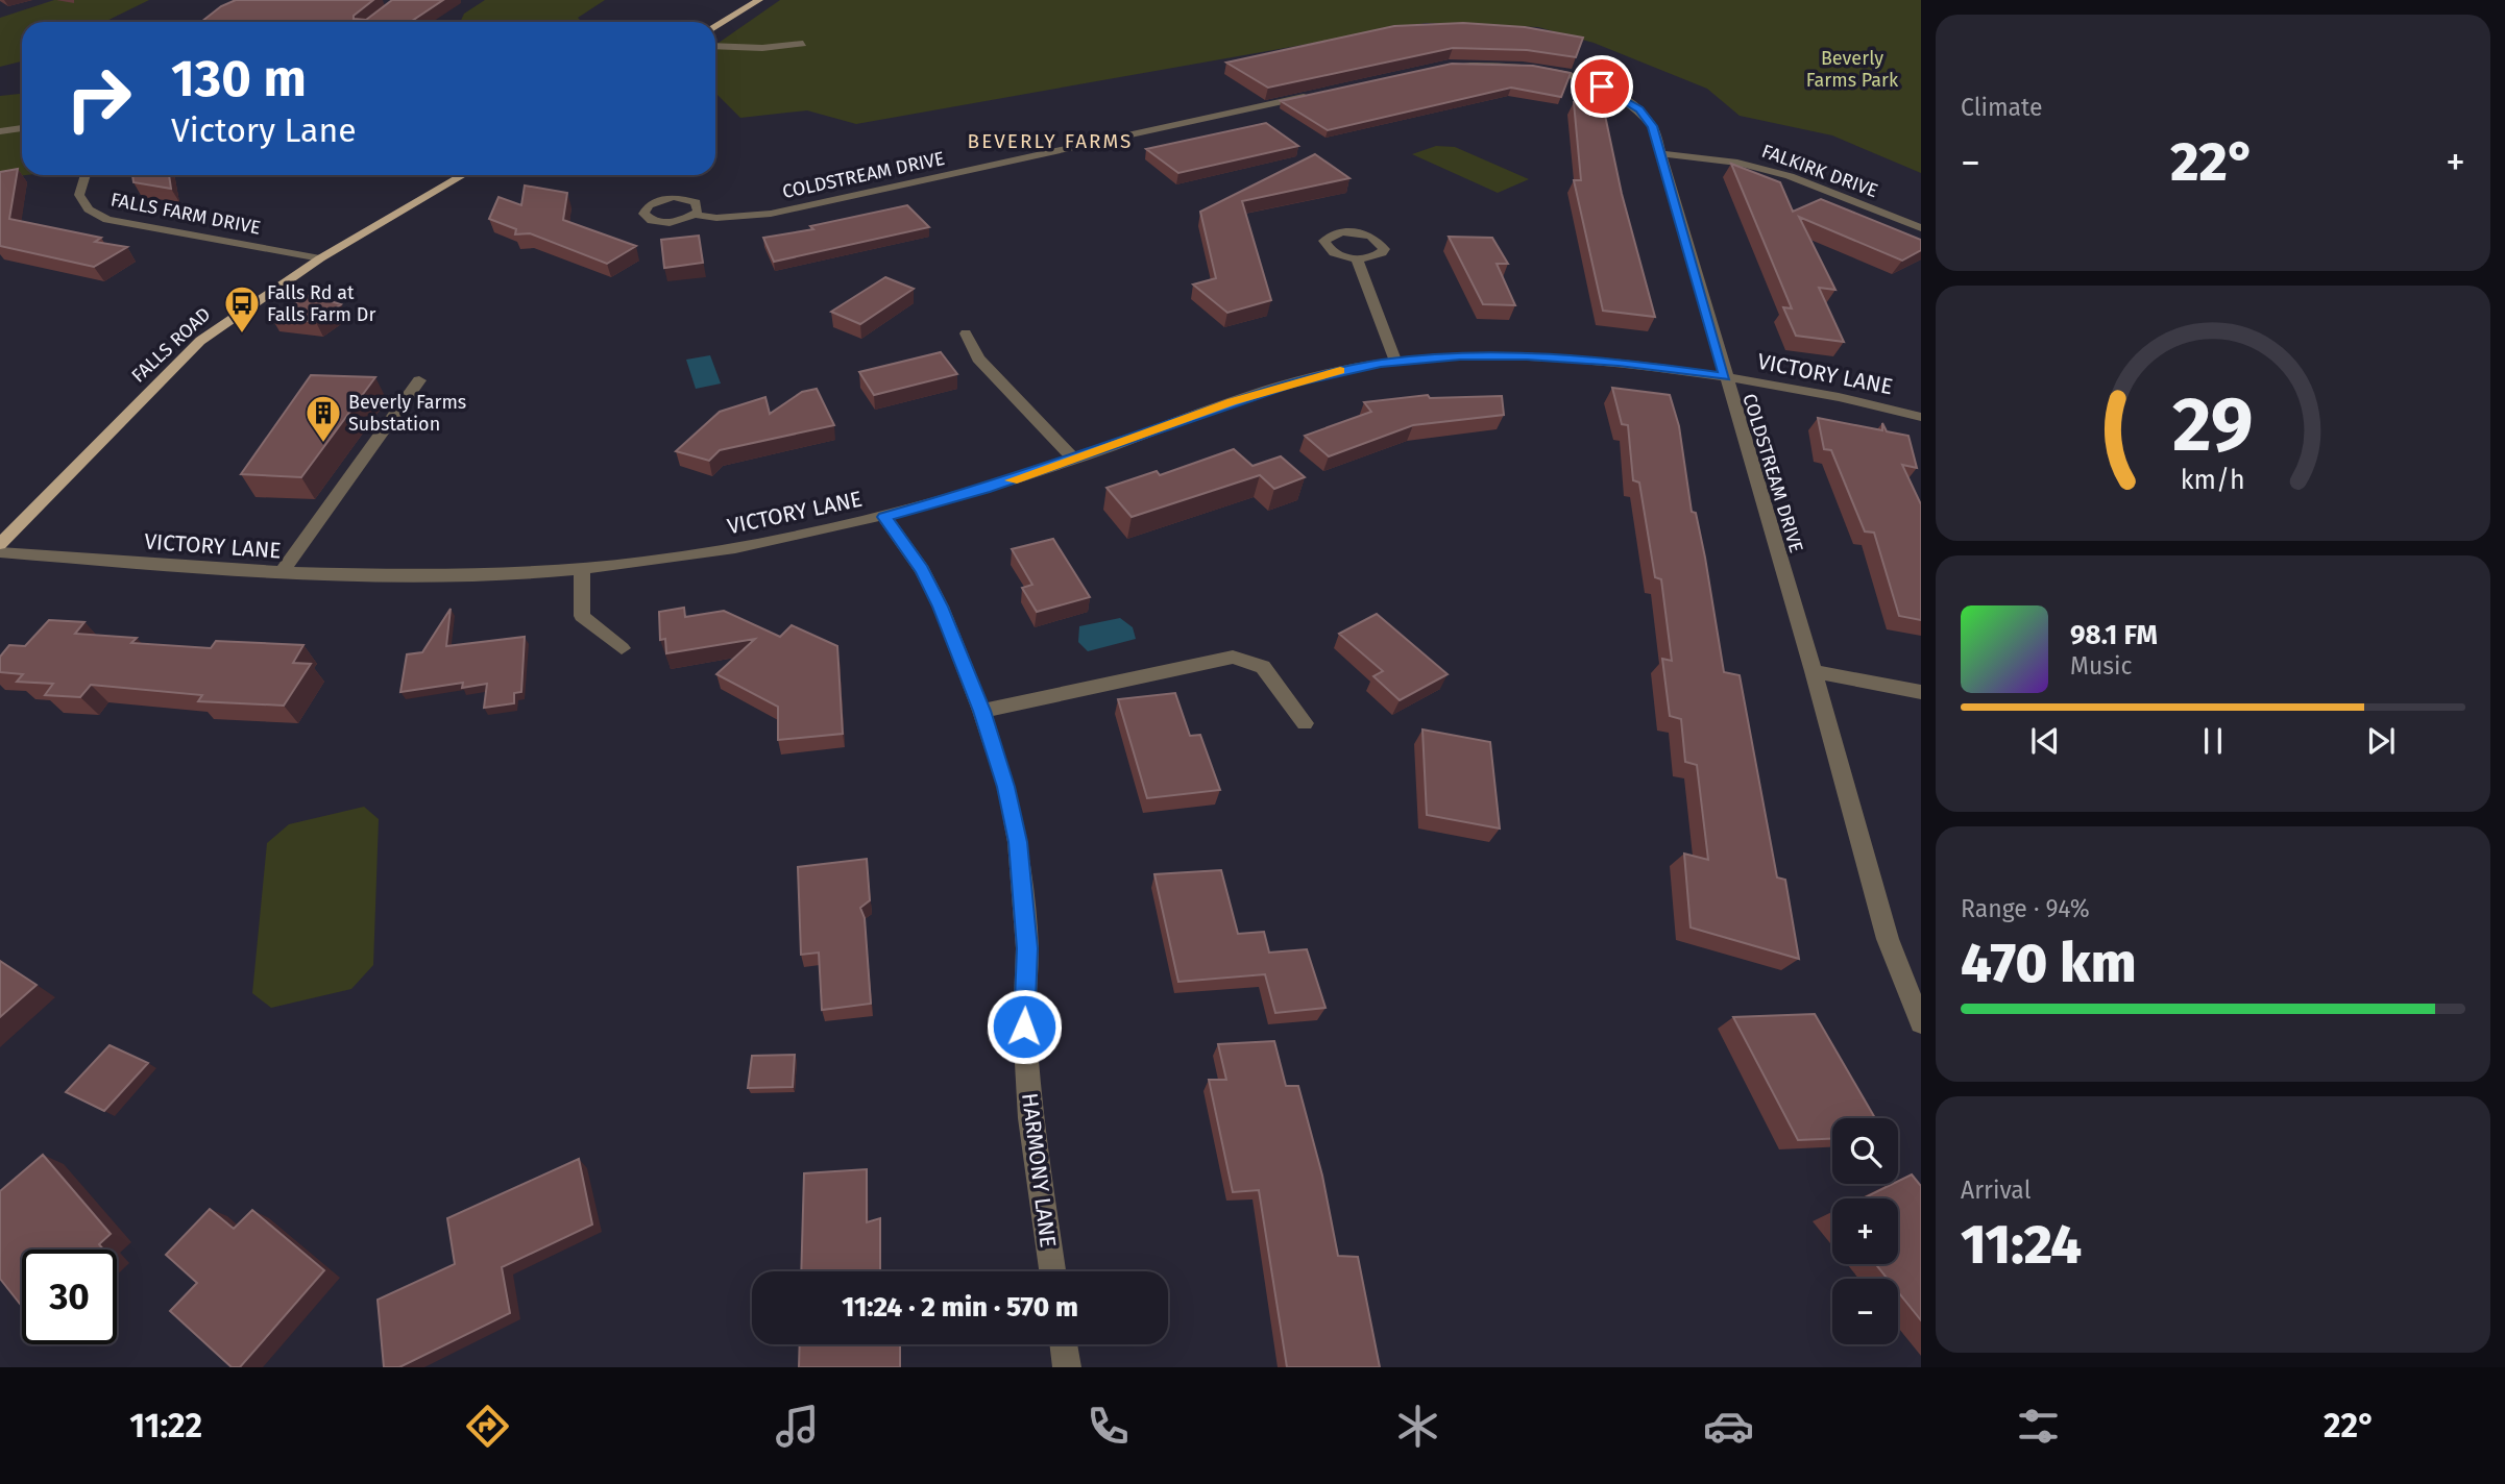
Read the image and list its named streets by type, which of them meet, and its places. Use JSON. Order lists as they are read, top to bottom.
{
  "streets": {
    "main road": ["FALLS ROAD"],
    "street": [
      "FALKIRK DRIVE",
      "COLDSTREAM DRIVE",
      "FALLS FARM DRIVE",
      "VICTORY LANE",
      "HARMONY LANE"
    ]
  },
  "crossings": [
    ["FALKIRK DRIVE", "COLDSTREAM DRIVE"],
    ["COLDSTREAM DRIVE", "VICTORY LANE"],
    ["FALLS FARM DRIVE", "FALLS ROAD"],
    ["VICTORY LANE", "HARMONY LANE"]
  ],
  "districts": ["BEVERLY FARMS"],
  "parks": ["Beverly Farms Park"],
  "places": {
    "bus stop": ["Falls Rd at Falls Farm Dr"],
    "building": ["Beverly Farms Substation"]
  },
  "page": {
    "tile": [
      "Climate",
      ["Range · 94%", "470 km"],
      ["Arrival", "11:24"]
    ],
    "turn": ["130 m", "Victory Lane"],
    "heat": ["−", "22°", "+"],
    "song": ["98.1 FM", "Music"],
    "map_buttons": ["+", "−"],
    "limit": "30",
    "trip": "11:24 · 2 min · 570 m",
    "tabs": ["11:22", "22°"],
    "gauge": ["29", "km/h"]
  }
}
